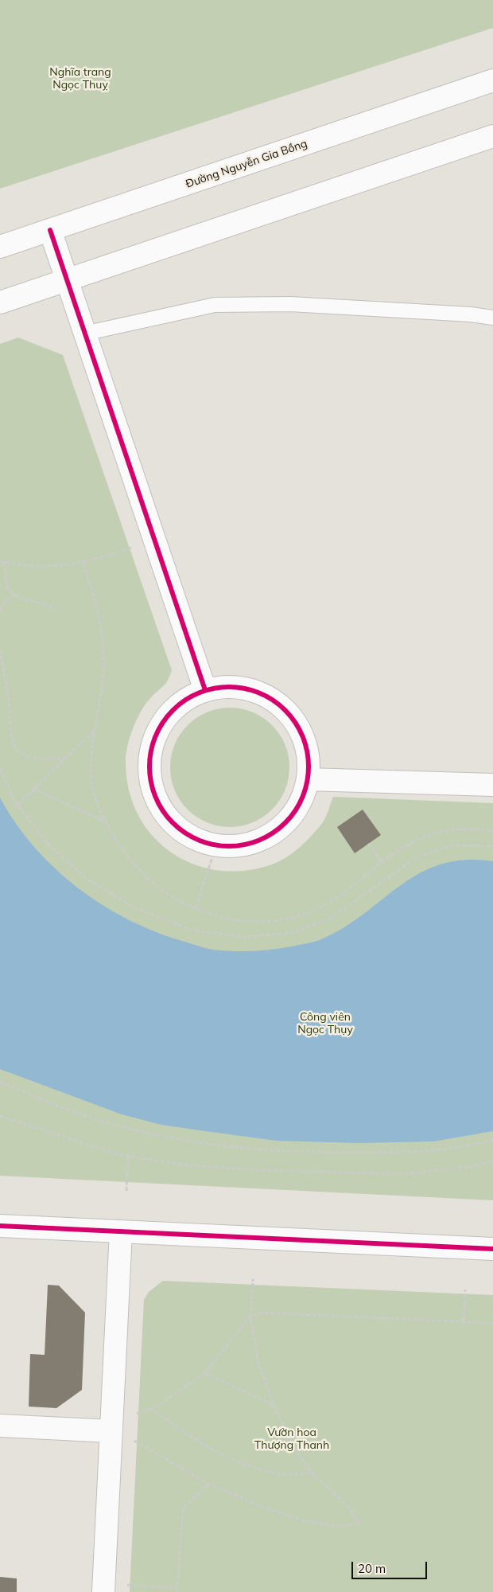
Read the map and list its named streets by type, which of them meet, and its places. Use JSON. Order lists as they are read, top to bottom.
{
  "streets": {
    "street": ["Đường Nguyễn Gia Bồng"]
  },
  "parks": ["Nghĩa trang Ngọc Thuỵ", "Công viên Ngọc Thụy", "Vườn hoa Thượng Thanh"],
  "scale_bar": "20 m"
}
